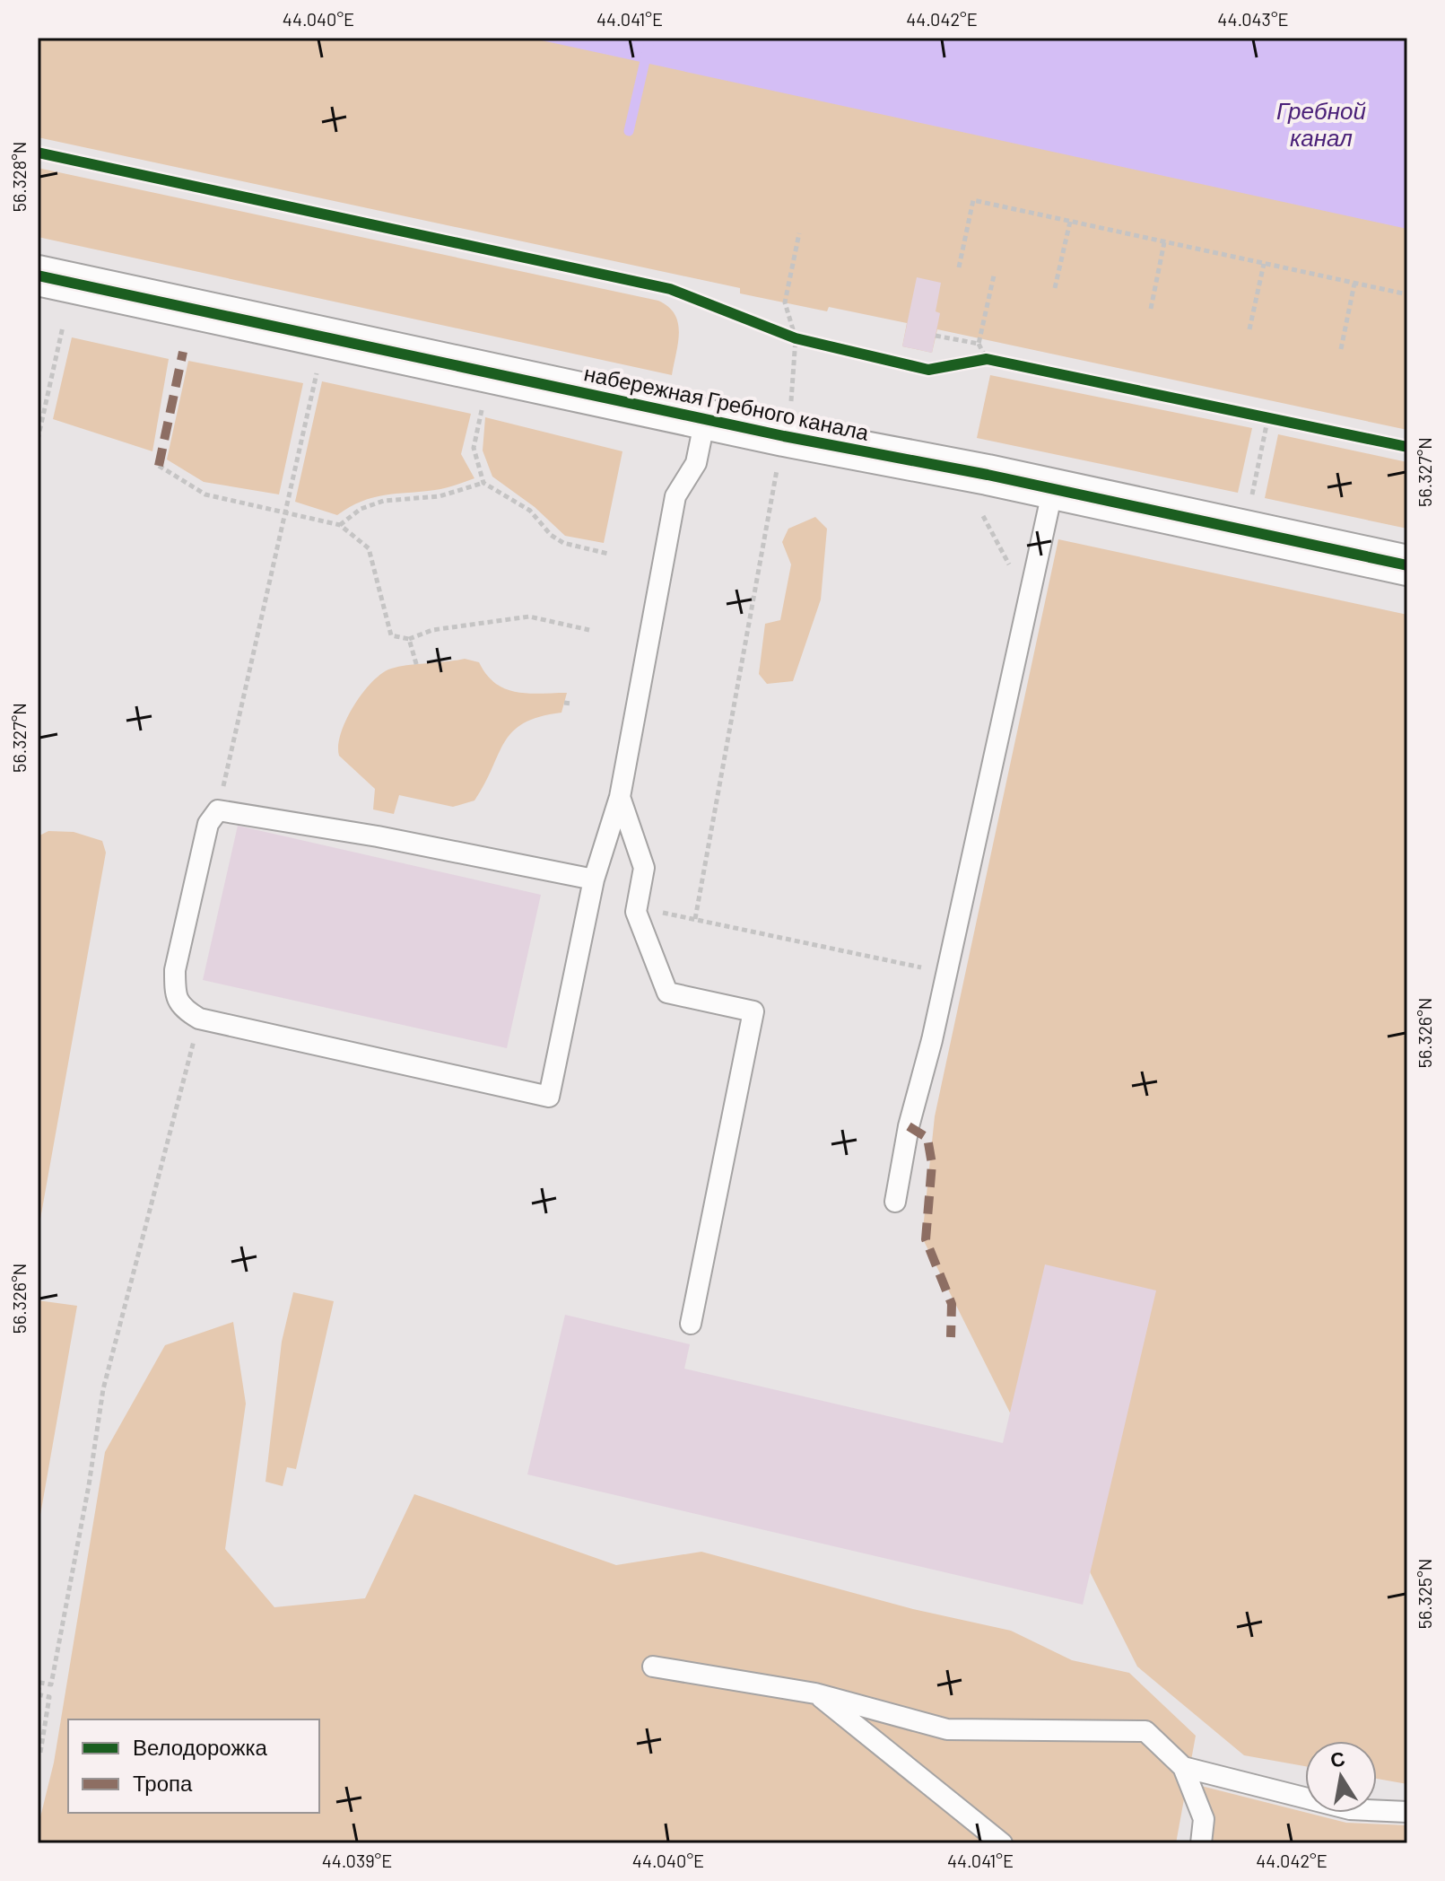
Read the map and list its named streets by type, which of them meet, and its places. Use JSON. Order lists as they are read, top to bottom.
{
  "streets": {
    "street": ["набережная Гребного канала"]
  },
  "water": ["Гребной канал"],
  "legend": ["Велодорожка", "Тропа"],
  "north": "top",
  "coordinates": [
    "44.040°E",
    "44.041°E",
    "44.042°E",
    "44.043°E",
    "56.328°N",
    "56.327°N",
    "56.326°N",
    "56.325°N",
    "44.039°E"
  ]
}
